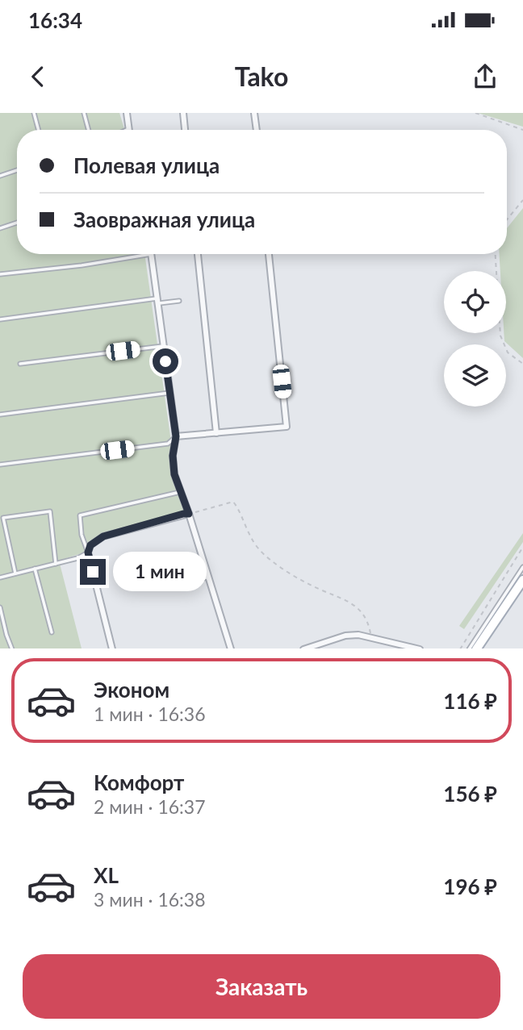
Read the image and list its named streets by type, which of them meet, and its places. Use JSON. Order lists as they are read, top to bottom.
{
  "page": {
    "status": "16:34",
    "header": "Tako",
    "banner": ["Полевая улица", "Заовражная улица"],
    "bubble": "1 мин",
    "list": [
      {
        "name": "Эконом",
        "note": "1 мин · 16:36",
        "value": "116 ₽"
      },
      {
        "name": "Комфорт",
        "note": "2 мин · 16:37",
        "value": "156 ₽"
      },
      {
        "name": "XL",
        "note": "3 мин · 16:38",
        "value": "196 ₽"
      }
    ],
    "buttons": "Заказать"
  }
}
